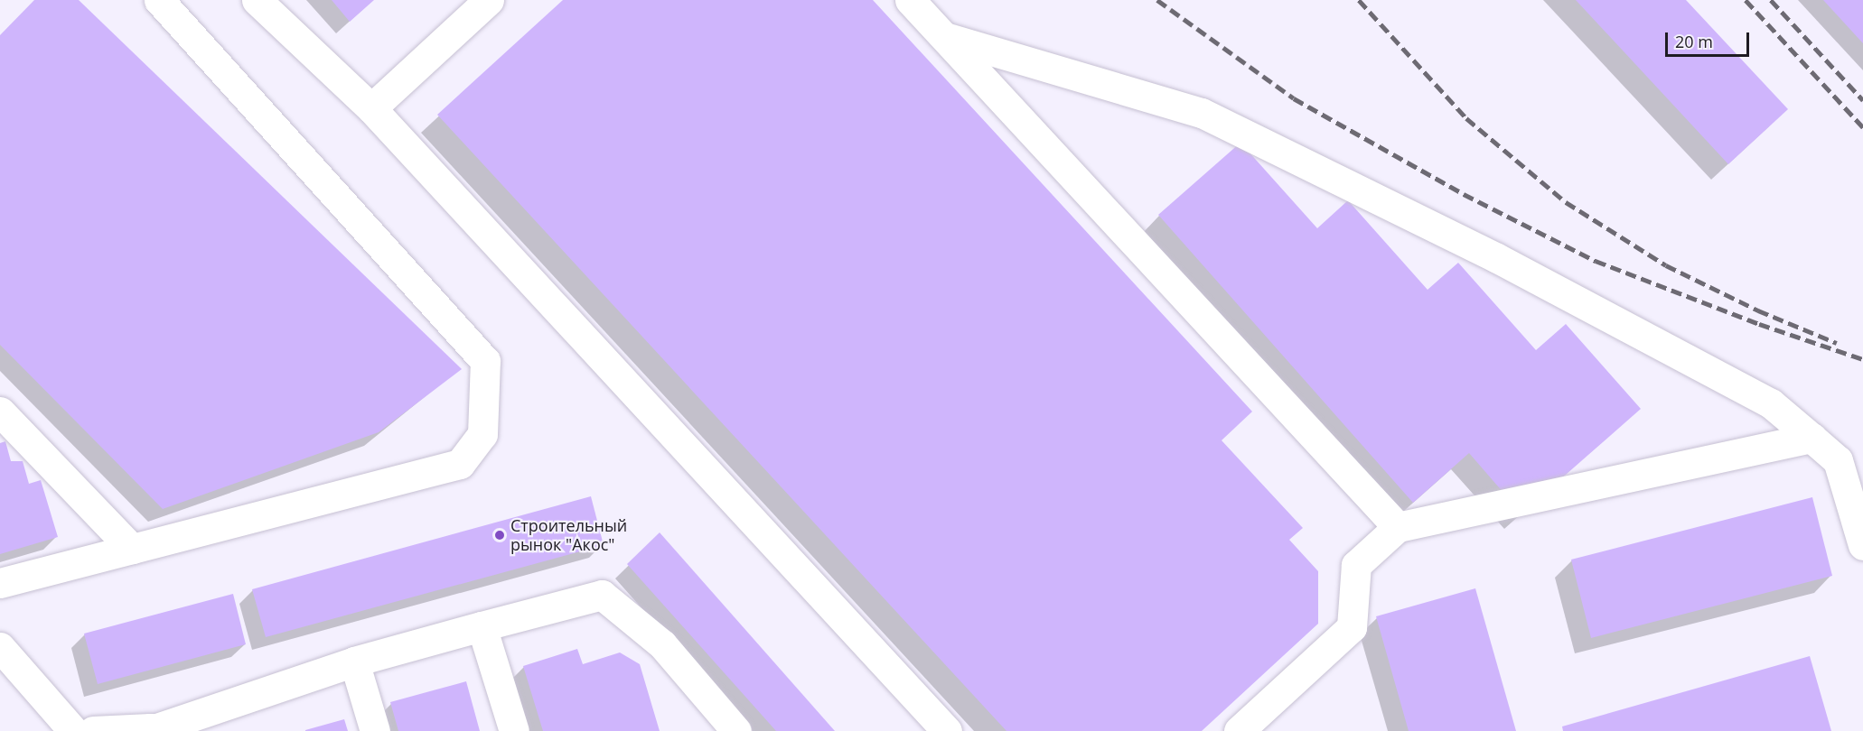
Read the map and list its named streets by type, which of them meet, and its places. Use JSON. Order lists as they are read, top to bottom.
{
  "places": ["Строительный рынок \"Акос\""],
  "scale_bar": "20 m"
}
